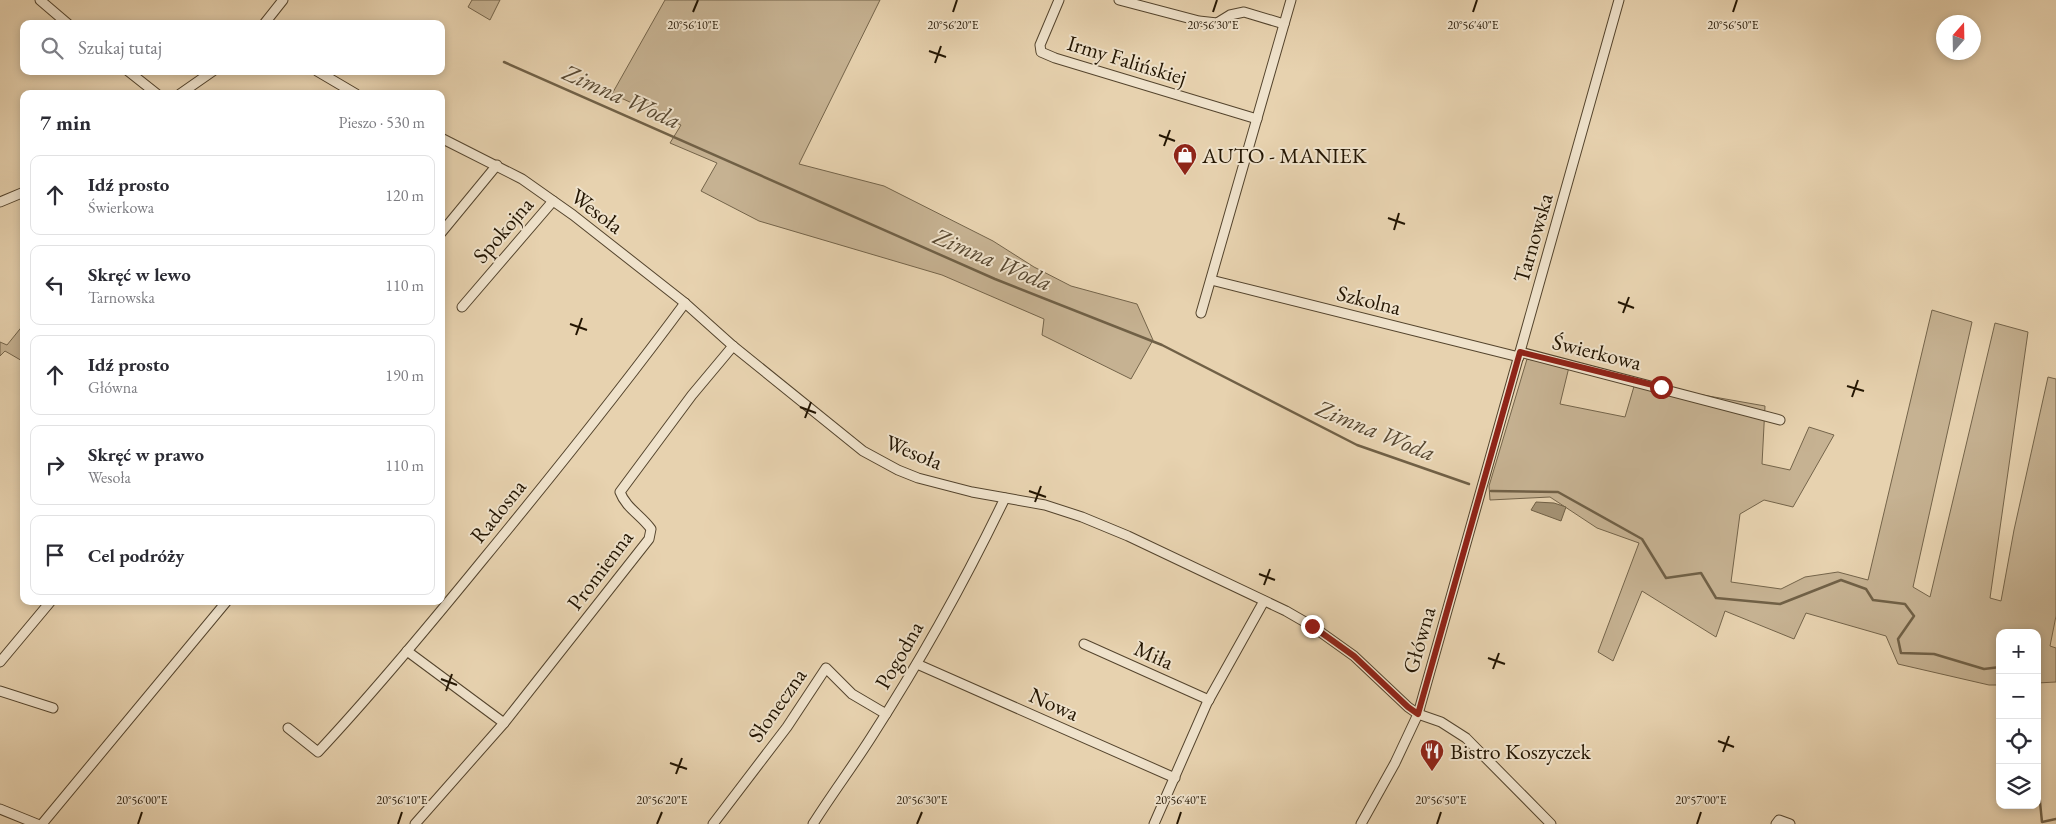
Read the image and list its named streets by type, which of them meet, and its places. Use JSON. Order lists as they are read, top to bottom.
{
  "streets": {
    "street": [
      "Irmy Falińskiej",
      "Wesoła",
      "Spokojna",
      "Tarnowska",
      "Szkolna",
      "Świerkowa",
      "Radosna",
      "Promienna",
      "Główna",
      "Pogodna",
      "Miła",
      "Nowa",
      "Słoneczna"
    ]
  },
  "crossings": [
    ["Wesoła", "Spokojna"],
    ["Wesoła", "Radosna"],
    ["Wesoła", "Promienna"],
    ["Wesoła", "Główna"],
    ["Wesoła", "Pogodna"],
    ["Tarnowska", "Szkolna"],
    ["Tarnowska", "Świerkowa"],
    ["Tarnowska", "Główna"],
    ["Szkolna", "Świerkowa"],
    ["Pogodna", "Nowa"],
    ["Pogodna", "Słoneczna"]
  ],
  "water": ["Zimna Woda"],
  "places": {
    "shop": ["AUTO - MANIEK"],
    "restaurant": ["Bistro Koszyczek"]
  },
  "north": "top",
  "page": {
    "search": "Szukaj tutaj",
    "heading": ["7 min", "Pieszo · 530 m"],
    "list": [
      ["Idź prosto", "Świerkowa", "120 m"],
      ["Skręć w lewo", "Tarnowska", "110 m"],
      ["Idź prosto", "Główna", "190 m"],
      ["Skręć w prawo", "Wesoła", "110 m"],
      "Cel podróży"
    ],
    "map_buttons": ["+", "−"]
  },
  "coordinates": [
    "20°56'10\"E",
    "20°56'20\"E",
    "20°56'30\"E",
    "20°56'40\"E",
    "20°56'50\"E",
    "20°56'00\"E",
    "20°57'00\"E"
  ]
}
